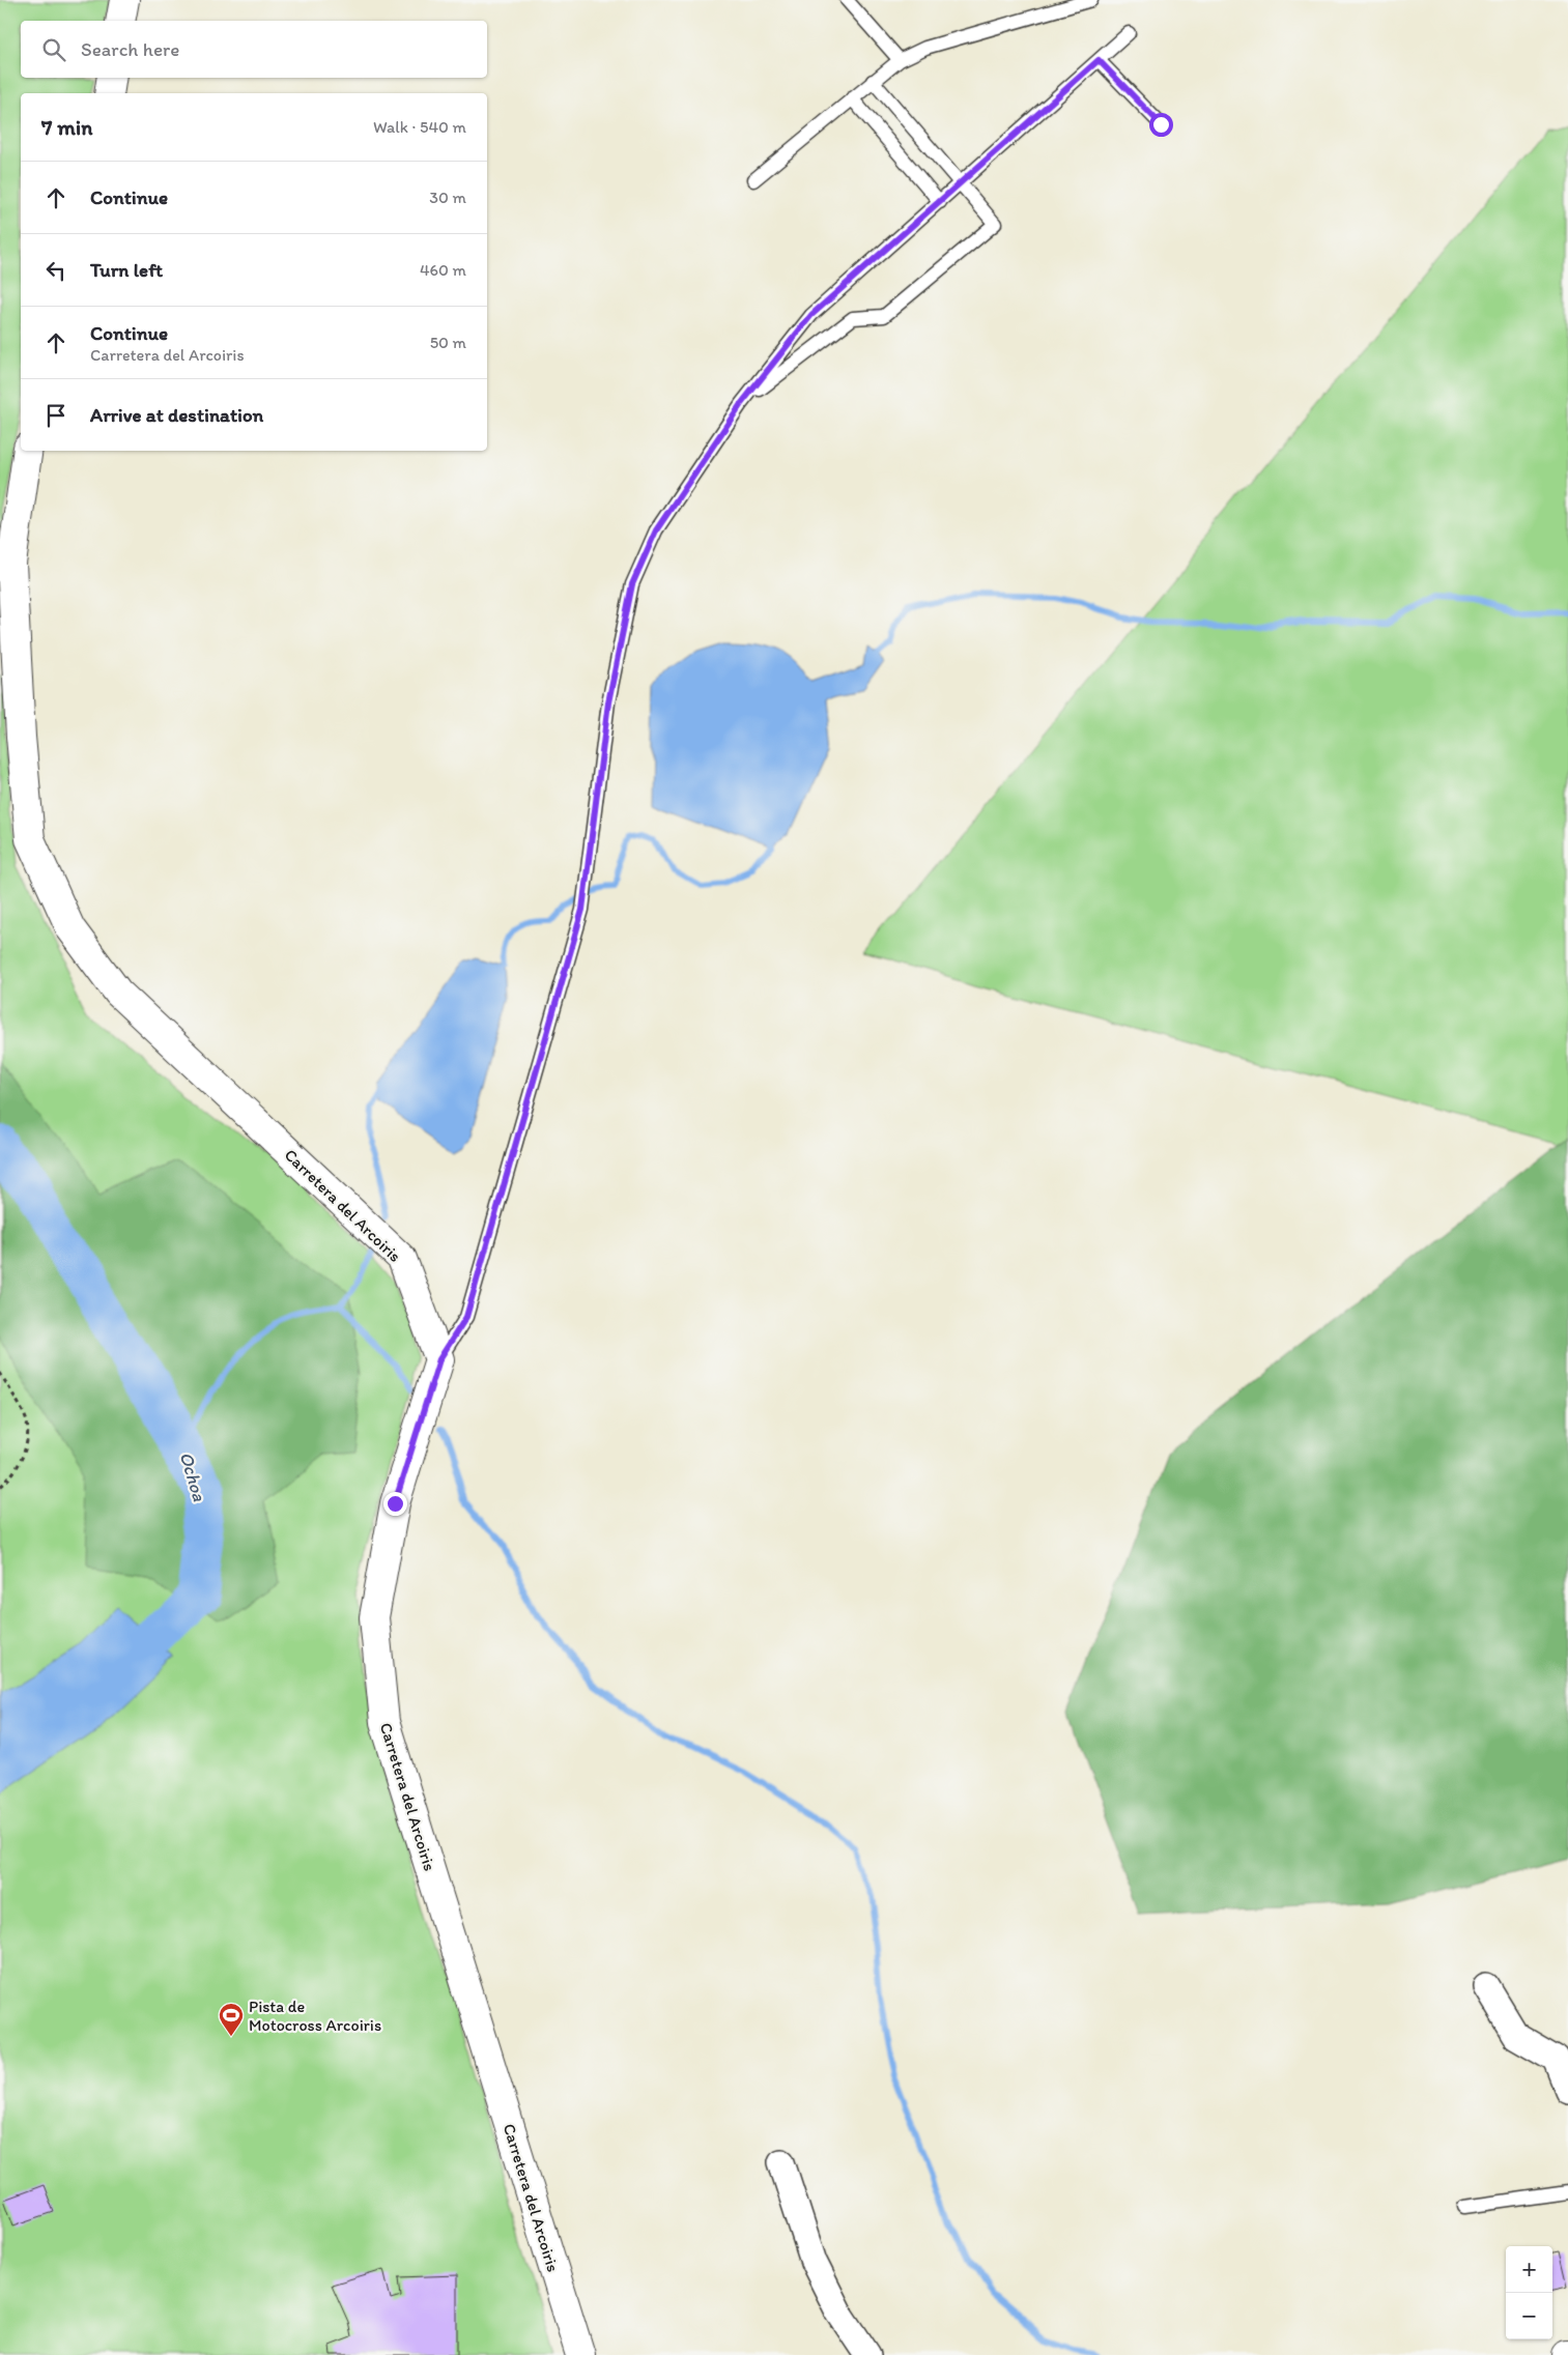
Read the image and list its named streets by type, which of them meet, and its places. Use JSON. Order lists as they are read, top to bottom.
{
  "streets": {
    "street": ["Carretera del Arcoiris"]
  },
  "water": ["Ochoa"],
  "places": {
    "sports": ["Pista de Motocross Arcoiris"]
  },
  "page": {
    "search": "Search here",
    "heading": ["7 min", "Walk · 540 m"],
    "list": [
      ["Continue", "30 m"],
      ["Turn left", "460 m"],
      ["Continue", "Carretera del Arcoiris", "50 m"],
      "Arrive at destination"
    ],
    "map_buttons": ["+", "−"]
  }
}
